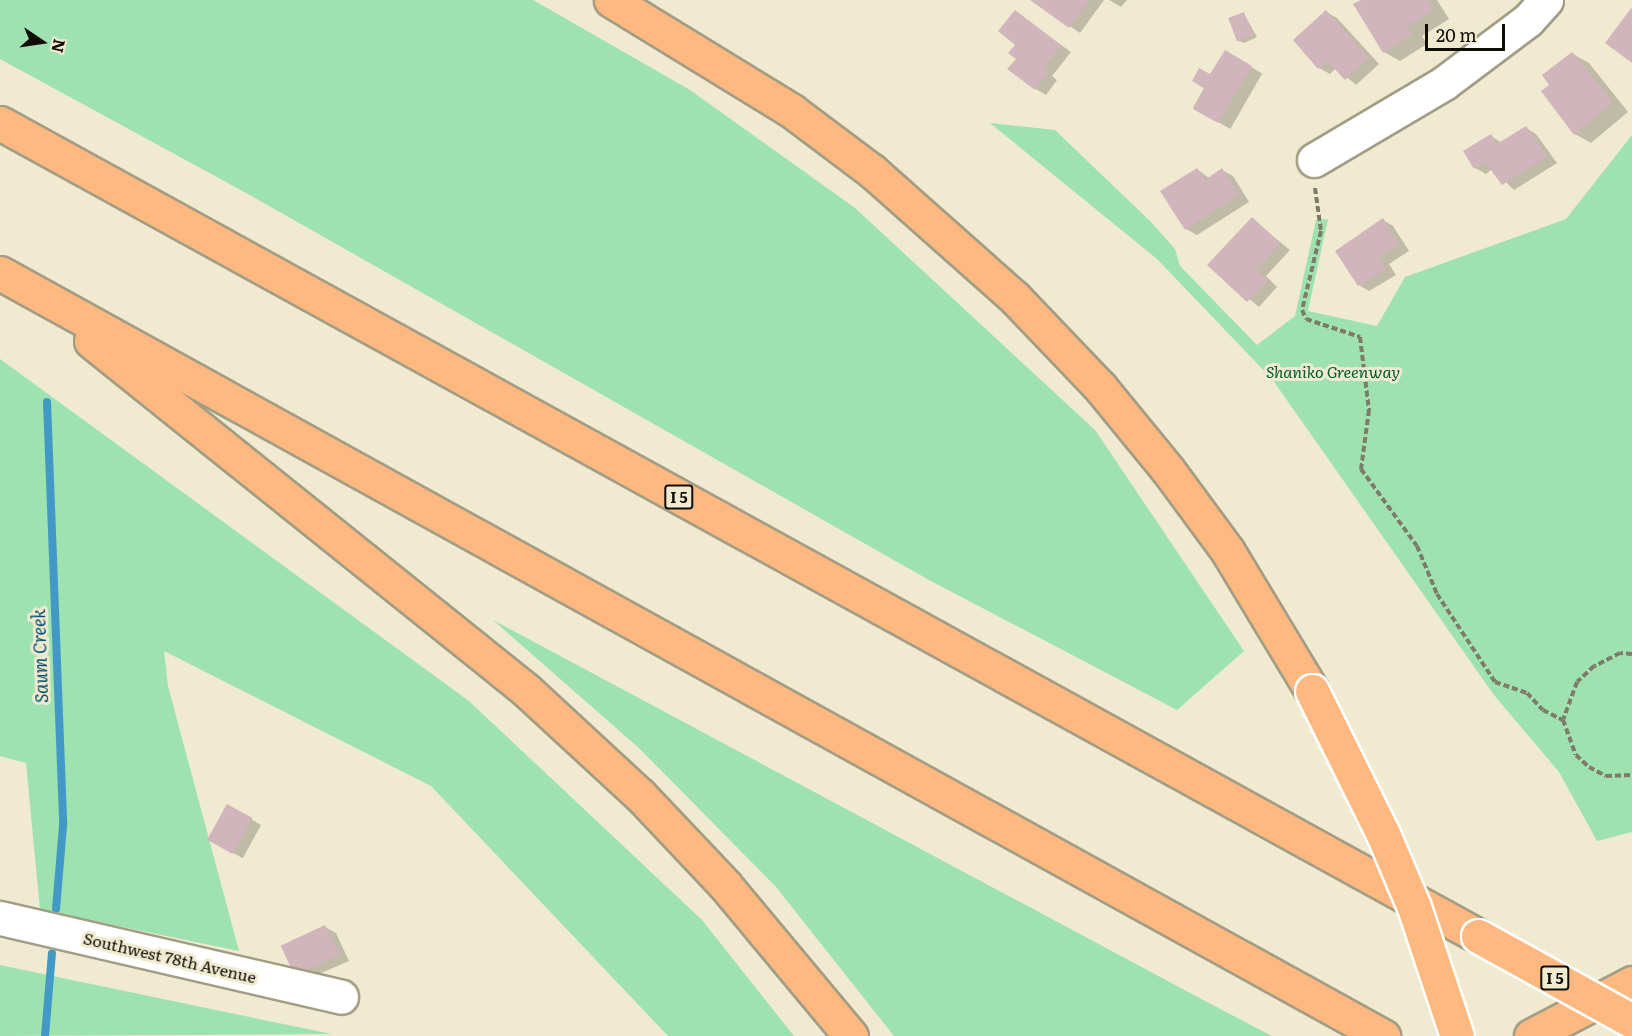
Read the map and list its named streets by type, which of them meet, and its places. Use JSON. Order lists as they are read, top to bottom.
{
  "streets": {
    "highway": ["I 5"],
    "street": ["Southwest 78th Avenue"]
  },
  "water": ["Saum Creek"],
  "parks": ["Shaniko Greenway"],
  "scale_bar": "20 m",
  "north": "right"
}
